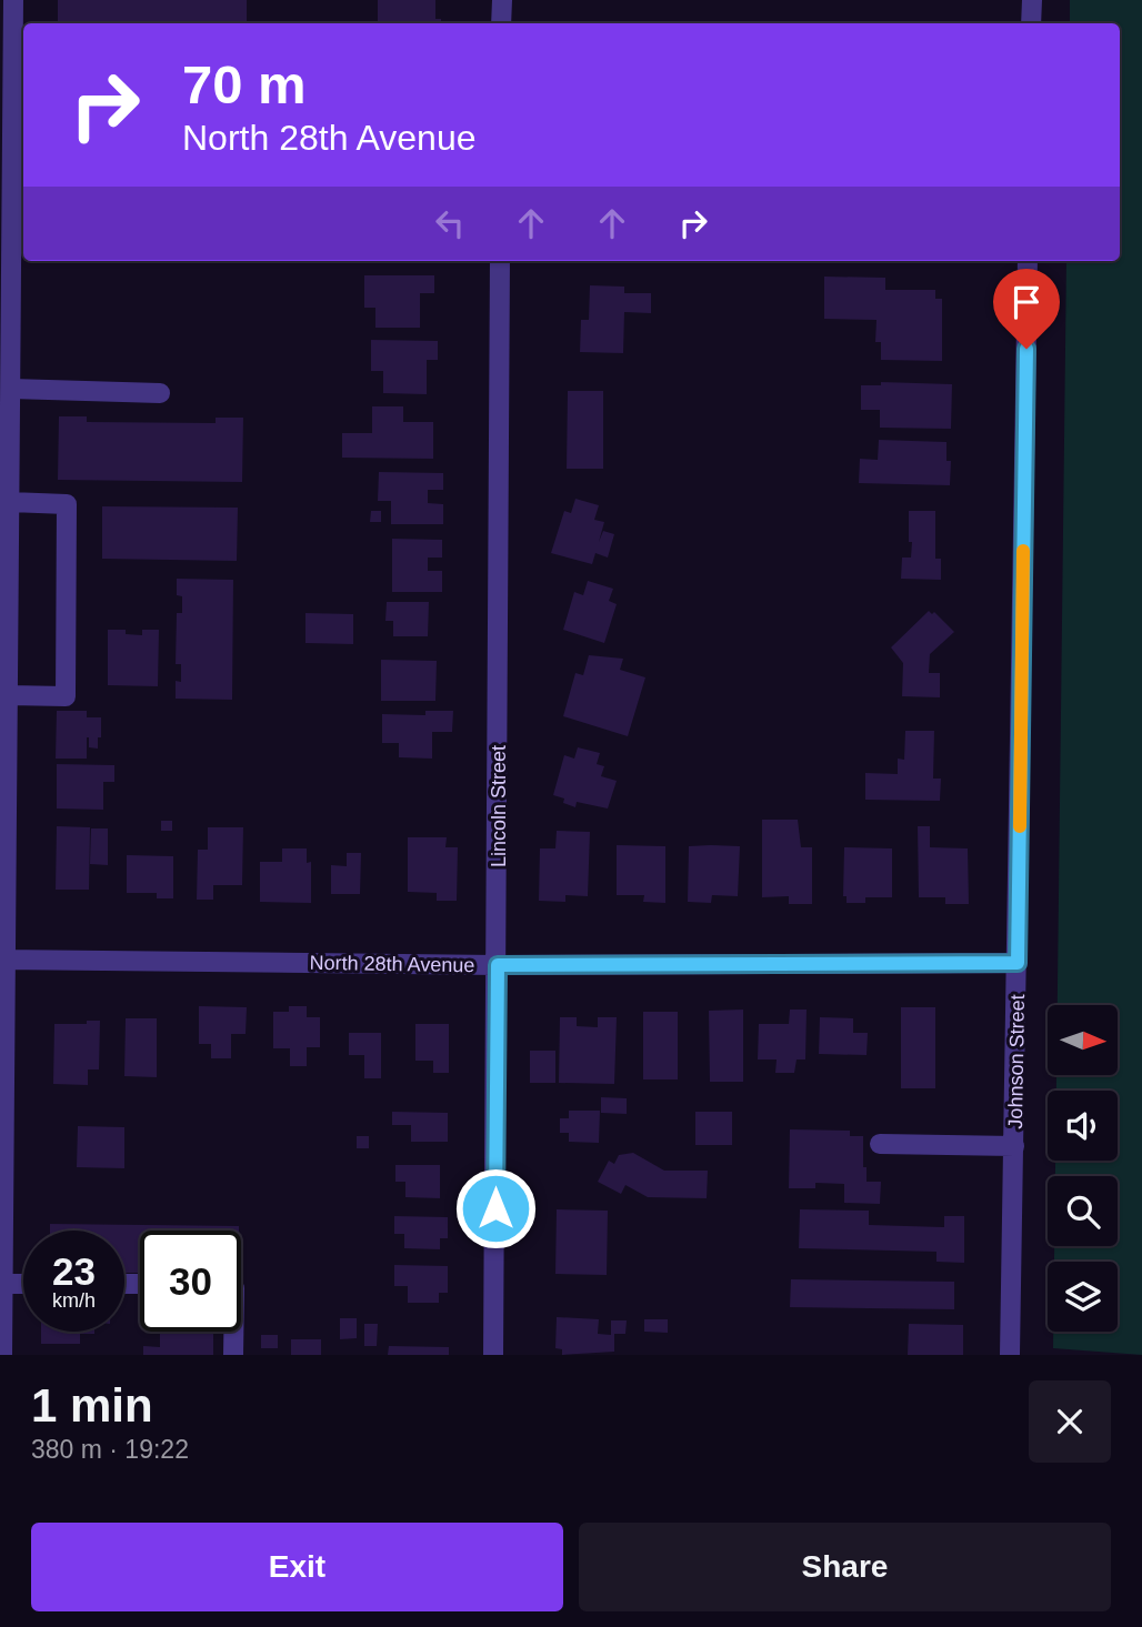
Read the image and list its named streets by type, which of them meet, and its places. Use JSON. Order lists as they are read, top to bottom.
{
  "streets": {
    "street": ["Lincoln Street", "North 28th Avenue", "Johnson Street"]
  },
  "crossings": [
    ["Lincoln Street", "North 28th Avenue"],
    ["North 28th Avenue", "Johnson Street"]
  ],
  "north": "right",
  "page": {
    "turn": ["70 m", "North 28th Avenue"],
    "speed": "23 km/h",
    "limit": "30",
    "heading": ["1 min", "380 m · 19:22"],
    "buttons": ["Exit", "Share"]
  }
}
